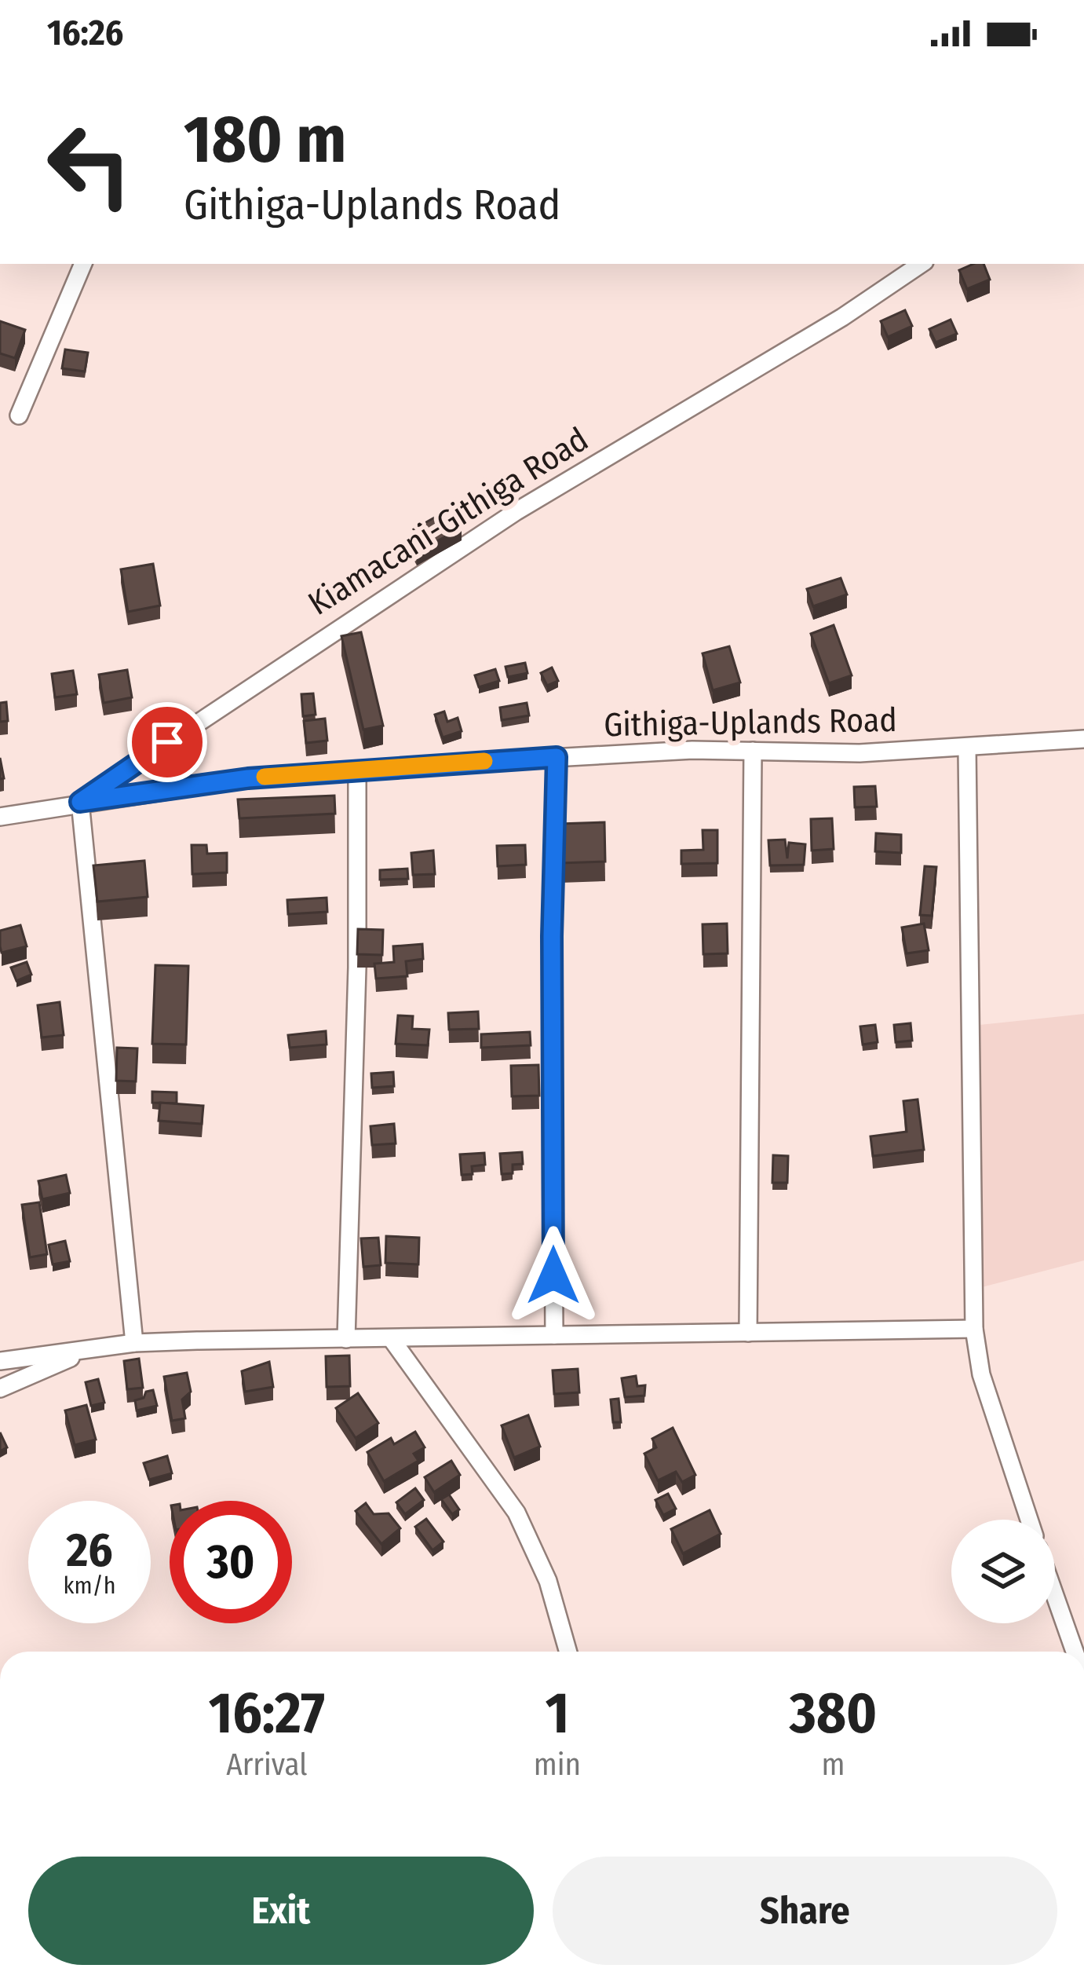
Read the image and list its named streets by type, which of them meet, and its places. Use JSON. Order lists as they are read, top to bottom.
{
  "streets": {
    "street": ["Kiamacani-Githiga Road", "Githiga-Uplands Road"]
  },
  "crossings": [
    ["Kiamacani-Githiga Road", "Githiga-Uplands Road"]
  ],
  "page": {
    "status": "16:26",
    "turn": ["180 m", "Githiga-Uplands Road"],
    "speed": "26 km/h",
    "limit": "30",
    "eta": [
      "16:27",
      "Arrival",
      "1",
      "min",
      "380",
      "m"
    ],
    "buttons": ["Exit", "Share"]
  }
}
